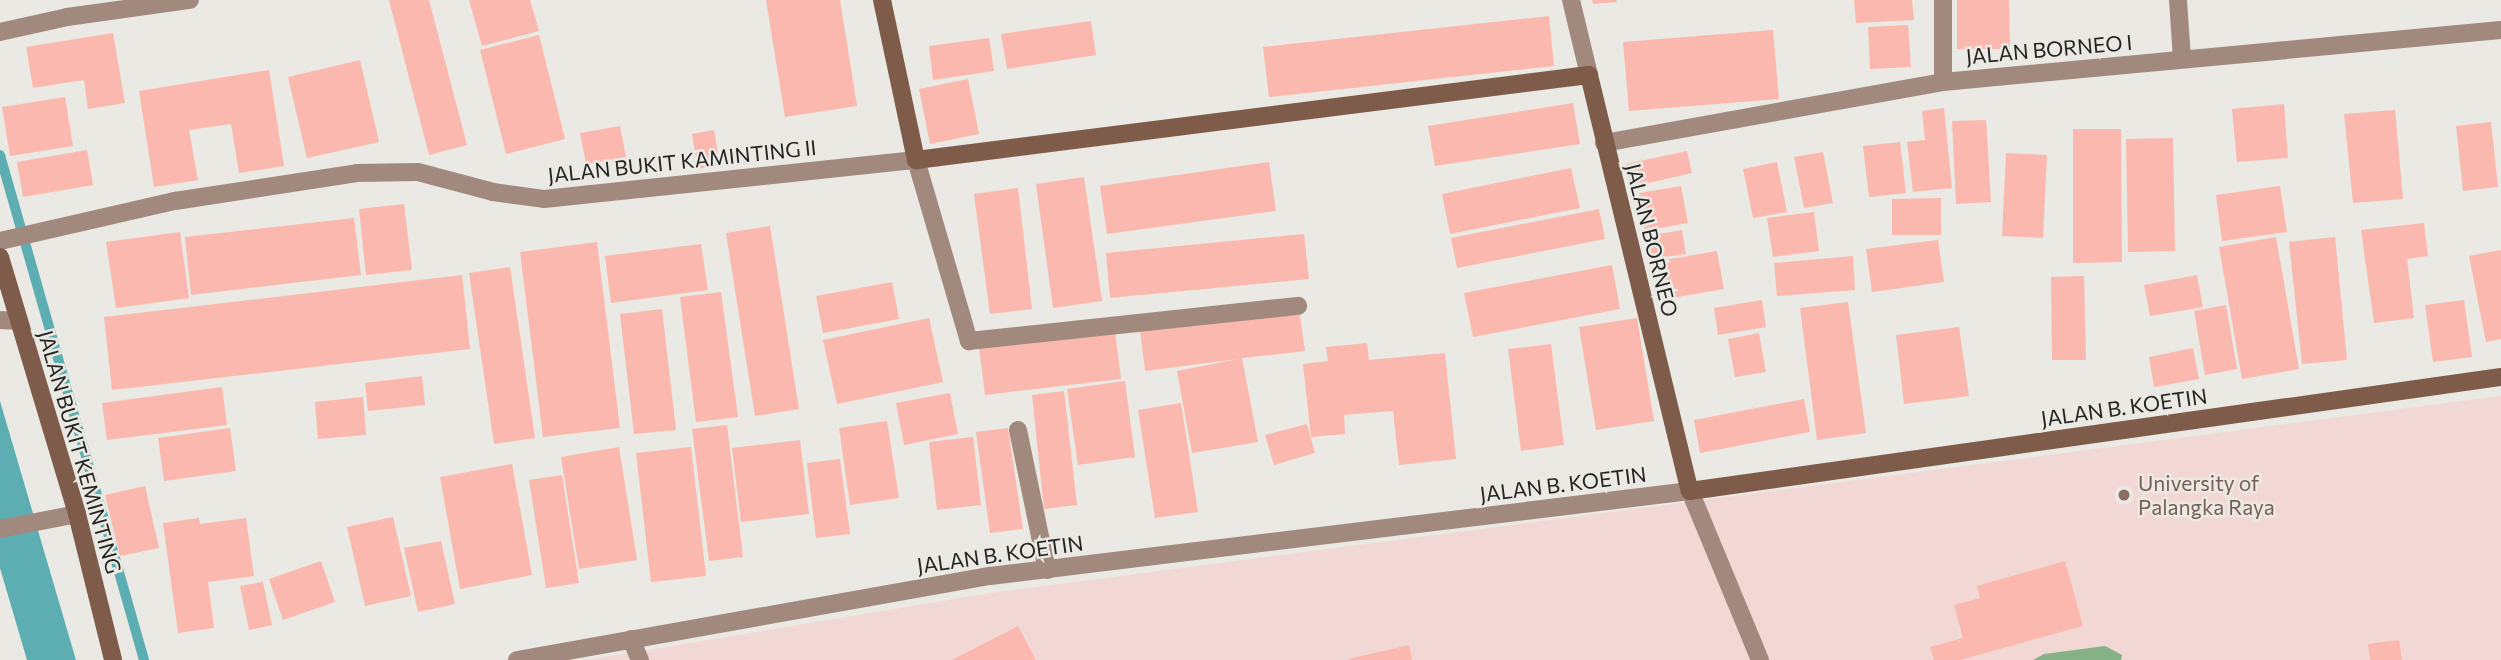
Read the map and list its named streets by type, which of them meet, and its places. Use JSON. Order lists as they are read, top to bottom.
{
  "streets": {
    "street": [
      "JALAN BORNEO I",
      "JALAN BUKIT KAMINTING II",
      "JALAN BORNEO",
      "JALAN B. KOETIN",
      "JALAN BUKIT KEMINTING"
    ]
  },
  "crossings": [
    ["JALAN BORNEO I", "JALAN BORNEO"],
    ["JALAN BORNEO", "JALAN B. KOETIN"]
  ],
  "places": ["University of Palangka Raya"]
}
